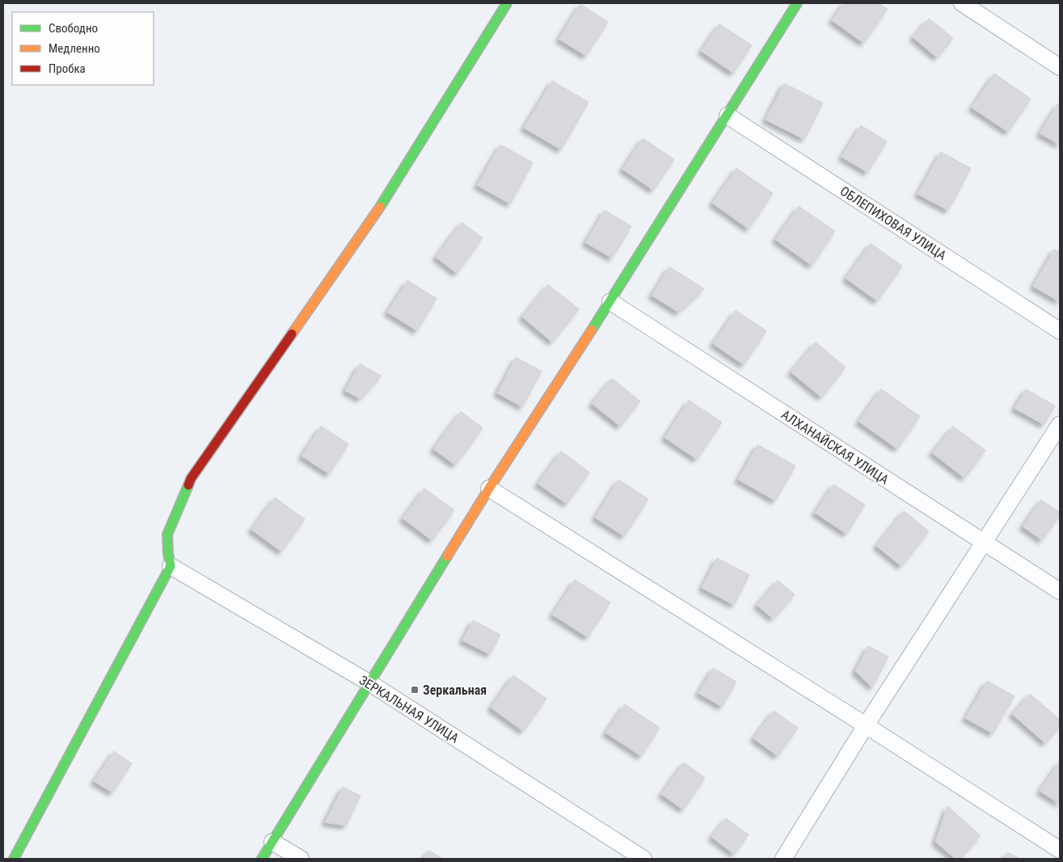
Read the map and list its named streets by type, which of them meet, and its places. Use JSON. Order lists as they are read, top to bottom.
{
  "streets": {
    "street": ["ОБЛЕПИХОВАЯ УЛИЦА", "АЛХАНАЙСКАЯ УЛИЦА", "ЗЕРКАЛЬНАЯ УЛИЦА"]
  },
  "places": {
    "transit": ["Зеркальная"]
  },
  "legend": ["Свободно", "Медленно", "Пробка"]
}
